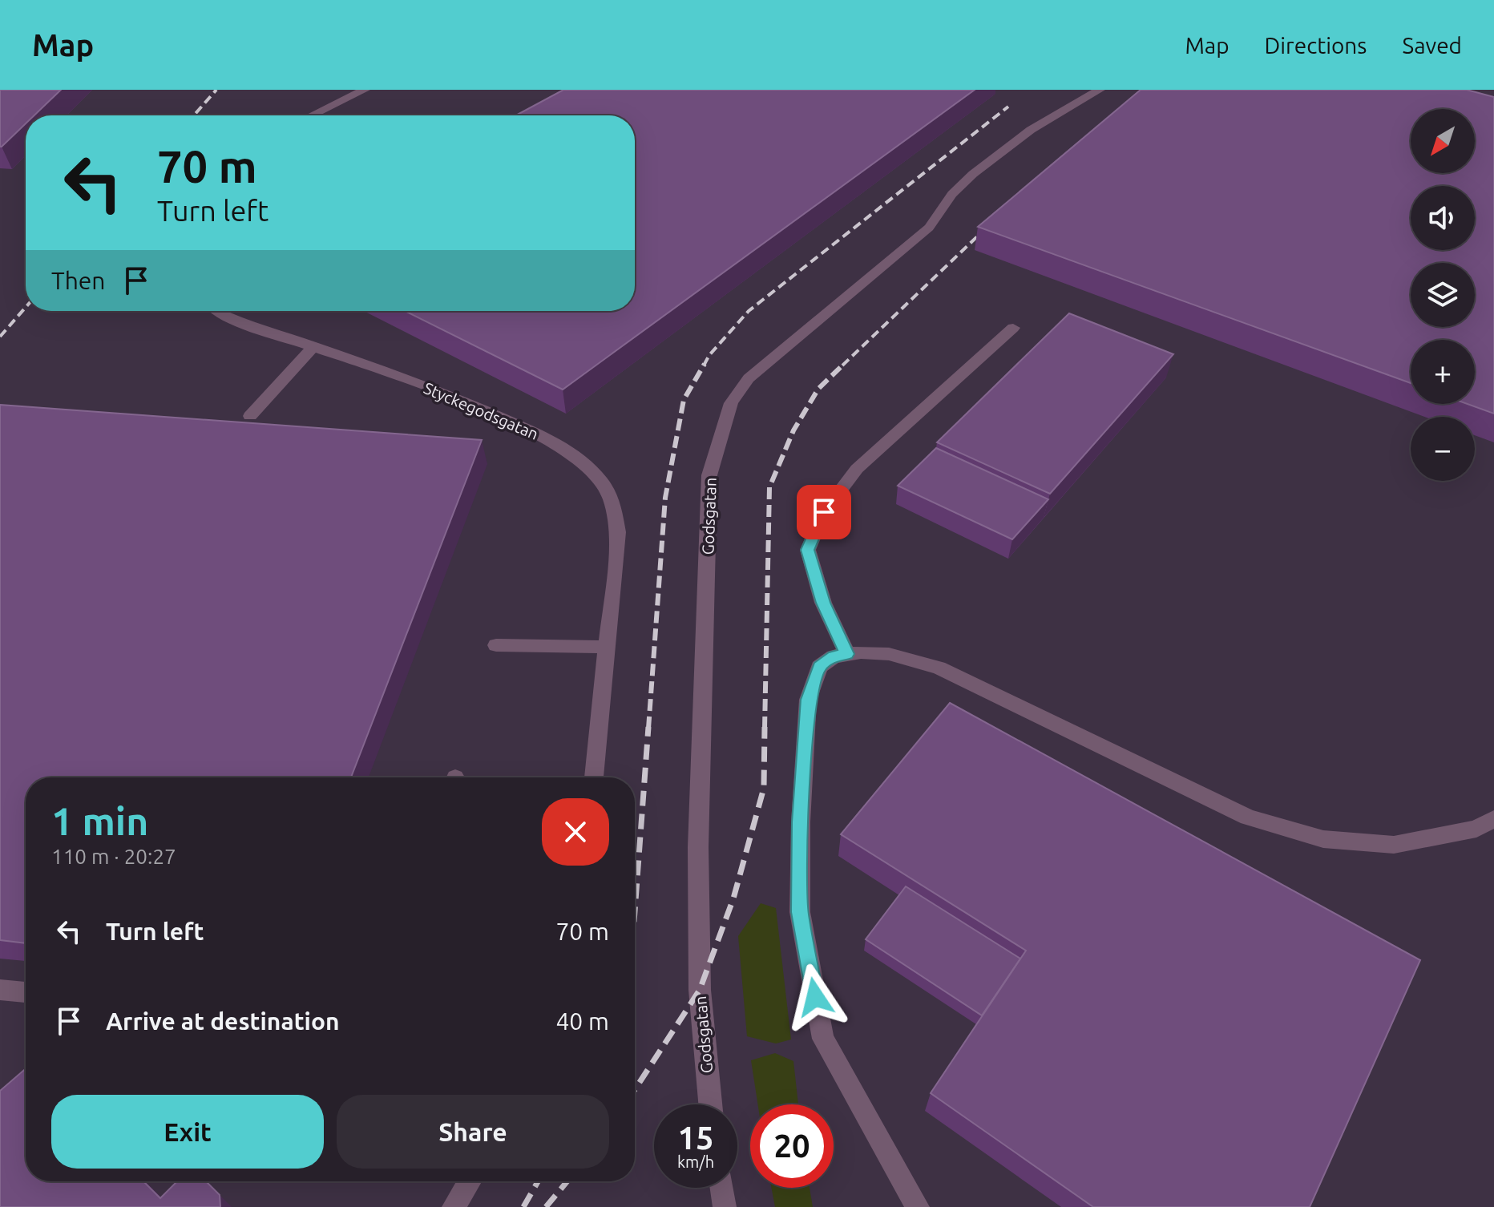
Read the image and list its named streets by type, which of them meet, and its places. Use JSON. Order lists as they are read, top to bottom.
{
  "streets": {
    "street": ["Styckegodsgatan", "Godsgatan"]
  },
  "north": "bottom left",
  "page": {
    "header": "Map",
    "nav": ["Map", "Directions", "Saved"],
    "map_buttons": ["+", "−"],
    "turn": ["70 m", "Turn left"],
    "then": "Then",
    "heading": ["1 min", "110 m · 20:27"],
    "list": [
      {
        "name": "Turn left",
        "value": "70 m"
      },
      {
        "name": "Arrive at destination",
        "value": "40 m"
      }
    ],
    "buttons": ["Exit", "Share"],
    "speed": "15 km/h",
    "limit": "20"
  }
}
